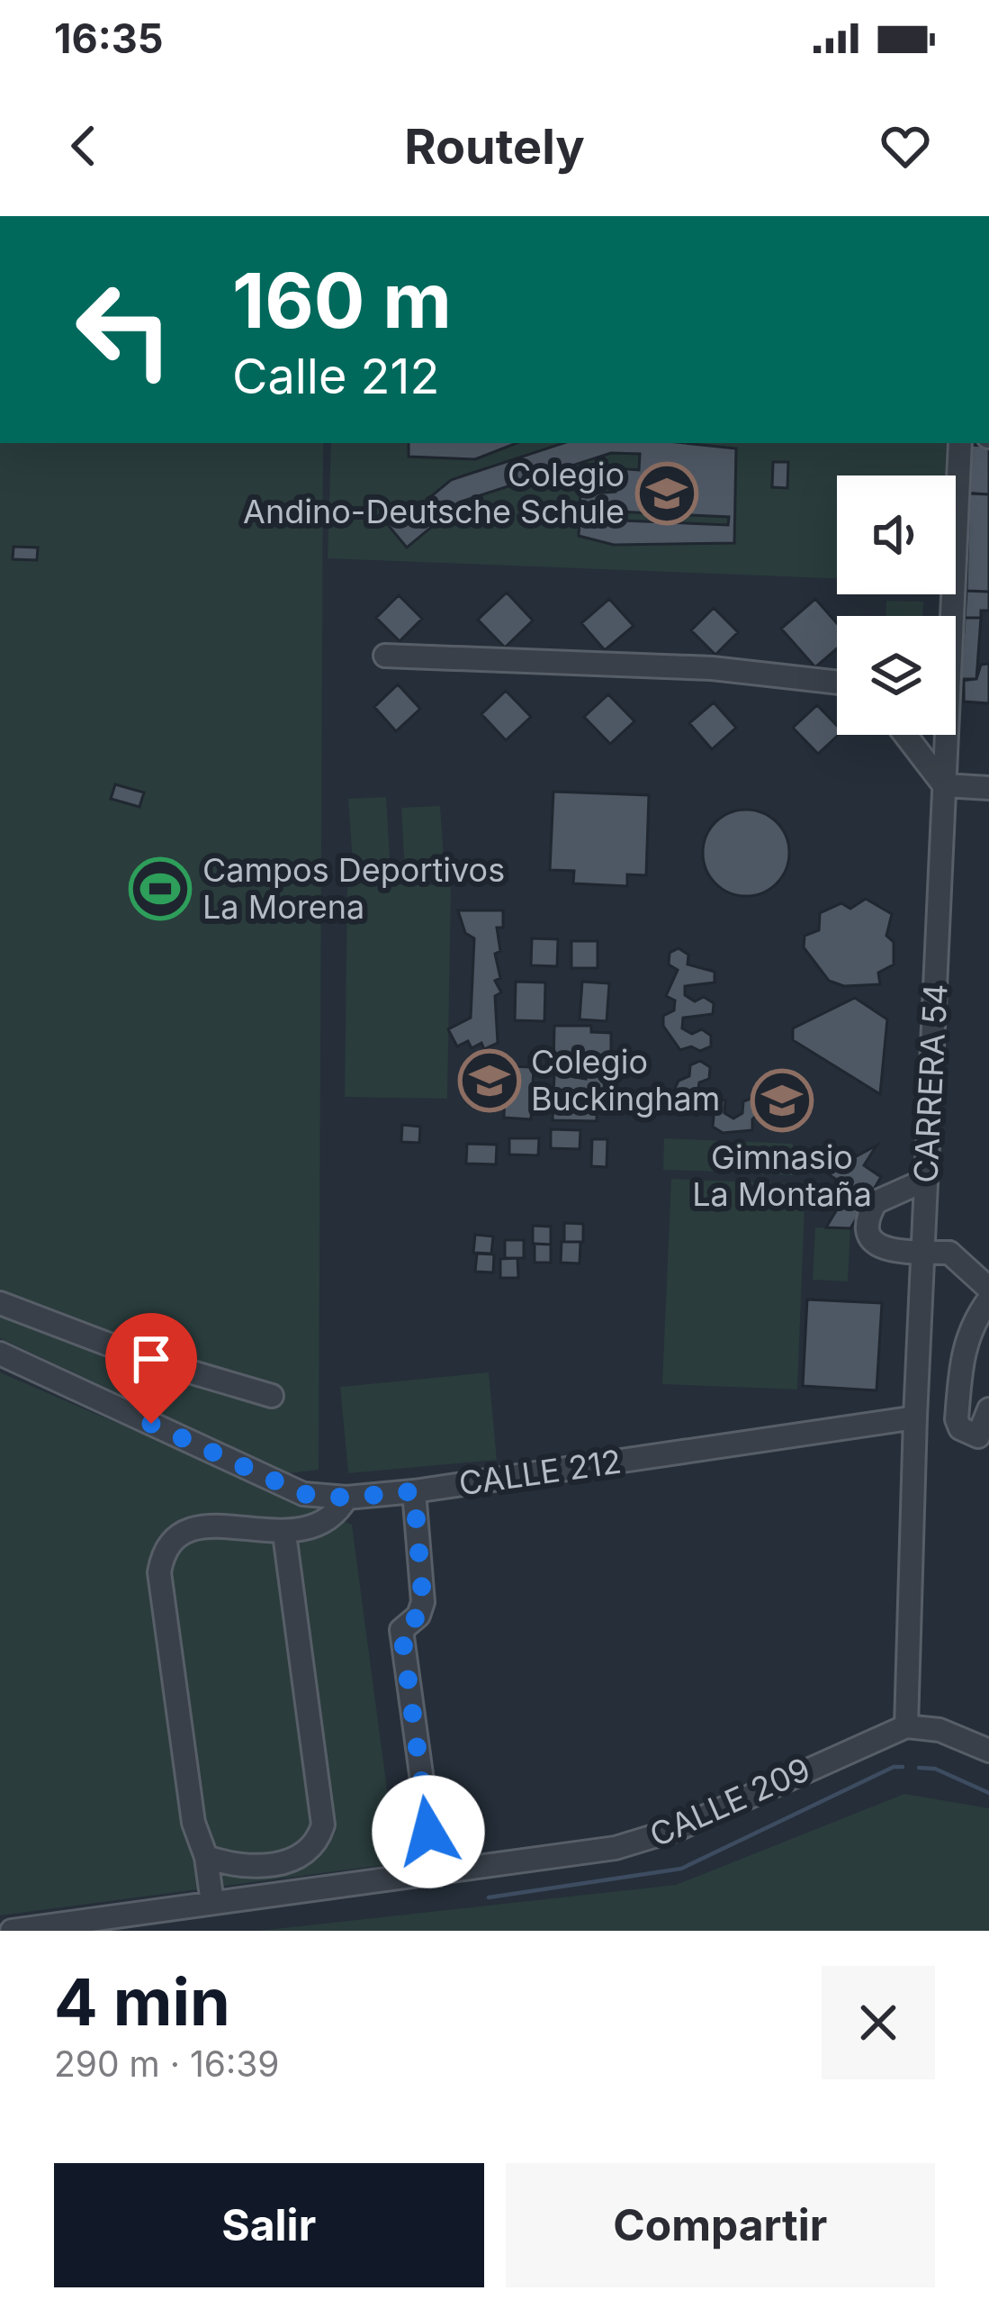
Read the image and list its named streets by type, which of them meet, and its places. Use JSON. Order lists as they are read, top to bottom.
{
  "streets": {
    "street": ["CARRERA 54", "CALLE 212", "CALLE 209"]
  },
  "crossings": [
    ["CARRERA 54", "CALLE 212"],
    ["CARRERA 54", "CALLE 209"]
  ],
  "places": {
    "school or university": ["Colegio Andino-Deutsche Schule", "Colegio Buckingham", "Gimnasio La Montaña"],
    "sports": ["Campos Deportivos La Morena"]
  },
  "page": {
    "status": "16:35",
    "header": "Routely",
    "turn": ["160 m", "Calle 212"],
    "heading": ["4 min", "290 m · 16:39"],
    "buttons": ["Salir", "Compartir"]
  }
}
